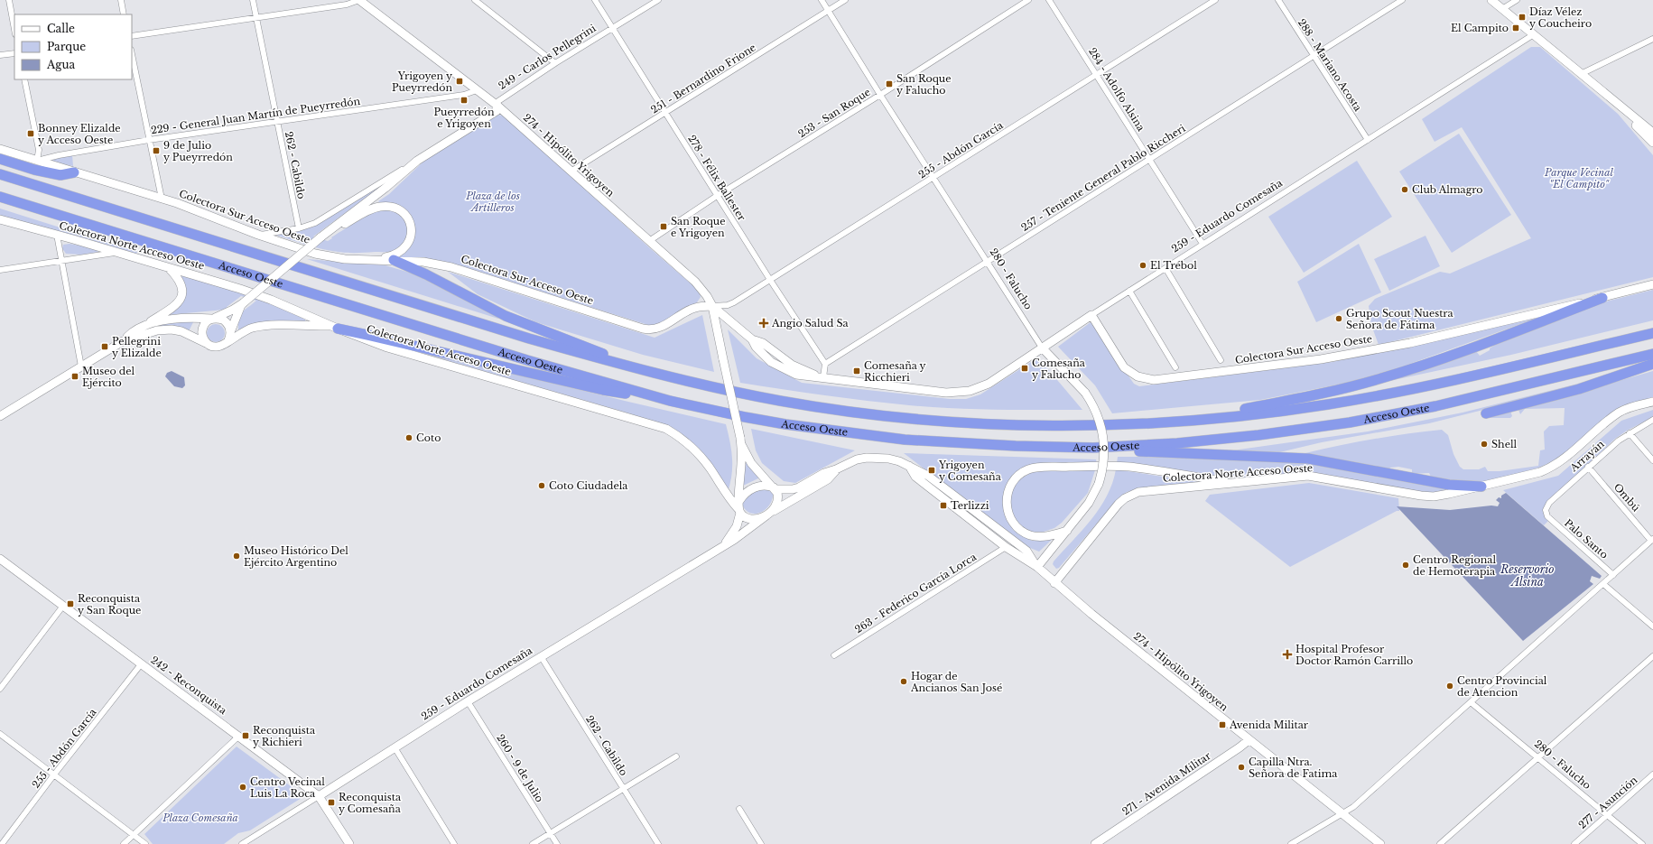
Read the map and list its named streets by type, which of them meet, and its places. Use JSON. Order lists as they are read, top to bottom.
{
  "streets": {
    "highway": ["Acceso Oeste"],
    "street": [
      "249 - Carlos Pellegrini",
      "288 - Mariano Acosta",
      "251 - Bernardino Frione",
      "284 - Adolfo Alsina",
      "253 - San Roque",
      "229 - General Juan Martín de Pueyrredón",
      "255 - Abdón García",
      "274 - Hipólito Yrigoyen",
      "262 - Cabildo",
      "278 - Félix Ballester",
      "257 - Teniente General Pablo Riccheri",
      "259 - Eduardo Comesaña",
      "Colectora Sur Acceso Oeste",
      "Colectora Norte Acceso Oeste",
      "280 - Falucho",
      "Arrayán",
      "Ombú",
      "Palo Santo",
      "263 - Federico García Lorca",
      "242 - Reconquista",
      "260 - 9 de Julio",
      "271 - Avenida Militar",
      "277 - Asunción"
    ]
  },
  "crossings": [
    ["249 - Carlos Pellegrini", "274 - Hipólito Yrigoyen"],
    ["249 - Carlos Pellegrini", "262 - Cabildo"],
    ["249 - Carlos Pellegrini", "278 - Félix Ballester"],
    ["249 - Carlos Pellegrini", "Colectora Sur Acceso Oeste"],
    ["288 - Mariano Acosta", "257 - Teniente General Pablo Riccheri"],
    ["288 - Mariano Acosta", "259 - Eduardo Comesaña"],
    ["251 - Bernardino Frione", "274 - Hipólito Yrigoyen"],
    ["251 - Bernardino Frione", "278 - Félix Ballester"],
    ["251 - Bernardino Frione", "280 - Falucho"],
    ["284 - Adolfo Alsina", "255 - Abdón García"],
    ["284 - Adolfo Alsina", "257 - Teniente General Pablo Riccheri"],
    ["284 - Adolfo Alsina", "259 - Eduardo Comesaña"],
    ["253 - San Roque", "274 - Hipólito Yrigoyen"],
    ["253 - San Roque", "278 - Félix Ballester"],
    ["253 - San Roque", "280 - Falucho"],
    ["229 - General Juan Martín de Pueyrredón", "274 - Hipólito Yrigoyen"],
    ["229 - General Juan Martín de Pueyrredón", "262 - Cabildo"],
    ["229 - General Juan Martín de Pueyrredón", "Colectora Sur Acceso Oeste"],
    ["255 - Abdón García", "274 - Hipólito Yrigoyen"],
    ["255 - Abdón García", "278 - Félix Ballester"],
    ["255 - Abdón García", "Colectora Sur Acceso Oeste"],
    ["255 - Abdón García", "280 - Falucho"],
    ["255 - Abdón García", "242 - Reconquista"],
    ["274 - Hipólito Yrigoyen", "259 - Eduardo Comesaña"],
    ["274 - Hipólito Yrigoyen", "Colectora Sur Acceso Oeste"],
    ["274 - Hipólito Yrigoyen", "Colectora Norte Acceso Oeste"],
    ["274 - Hipólito Yrigoyen", "280 - Falucho"],
    ["274 - Hipólito Yrigoyen", "263 - Federico García Lorca"],
    ["274 - Hipólito Yrigoyen", "271 - Avenida Militar"],
    ["262 - Cabildo", "259 - Eduardo Comesaña"],
    ["278 - Félix Ballester", "257 - Teniente General Pablo Riccheri"],
    ["257 - Teniente General Pablo Riccheri", "280 - Falucho"],
    ["259 - Eduardo Comesaña", "Colectora Sur Acceso Oeste"],
    ["259 - Eduardo Comesaña", "Colectora Norte Acceso Oeste"],
    ["259 - Eduardo Comesaña", "280 - Falucho"],
    ["259 - Eduardo Comesaña", "242 - Reconquista"],
    ["259 - Eduardo Comesaña", "260 - 9 de Julio"],
    ["280 - Falucho", "277 - Asunción"],
    ["Arrayán", "Ombú"],
    ["Arrayán", "Palo Santo"]
  ],
  "water": ["Reservorio Alsina"],
  "parks": ["Parque Vecinal \"El Campito\"", "Plaza de los Artilleros", "Plaza Comesaña"],
  "places": {
    "transit": [
      "Díaz Vélez y Coucheiro",
      "El Campito",
      "Yrigoyen y Pueyrredón",
      "San Roque y Falucho",
      "Pueyrredón e Yrigoyen",
      "Bonney Elizalde y Acceso Oeste",
      "9 de Julio y Pueyrredón",
      "San Roque e Yrigoyen",
      "Pellegrini y Elizalde",
      "Comesaña y Falucho",
      "Comesaña y Ricchieri",
      "Museo del Ejército",
      "Yrigoyen y Comesaña",
      "Terlizzi",
      "Reconquista y San Roque",
      "Avenida Militar",
      "Reconquista y Richieri",
      "Reconquista y Comesaña"
    ],
    "other": [
      "Club Almagro",
      "El Trébol",
      "Grupo Scout Nuestra Señora de Fátima",
      "Coto",
      "Shell",
      "Coto Ciudadela",
      "Museo Histórico Del Ejército Argentino",
      "Centro Regional de Hemoterapia",
      "Hogar de Ancianos San José",
      "Centro Provincial de Atencion",
      "Capilla Ntra. Señora de Fatima",
      "Centro Vecinal Luis La Roca"
    ],
    "health": ["Angio Salud Sa", "Hospital Profesor Doctor Ramón Carrillo"]
  },
  "legend": ["Calle", "Parque", "Agua"]
}
